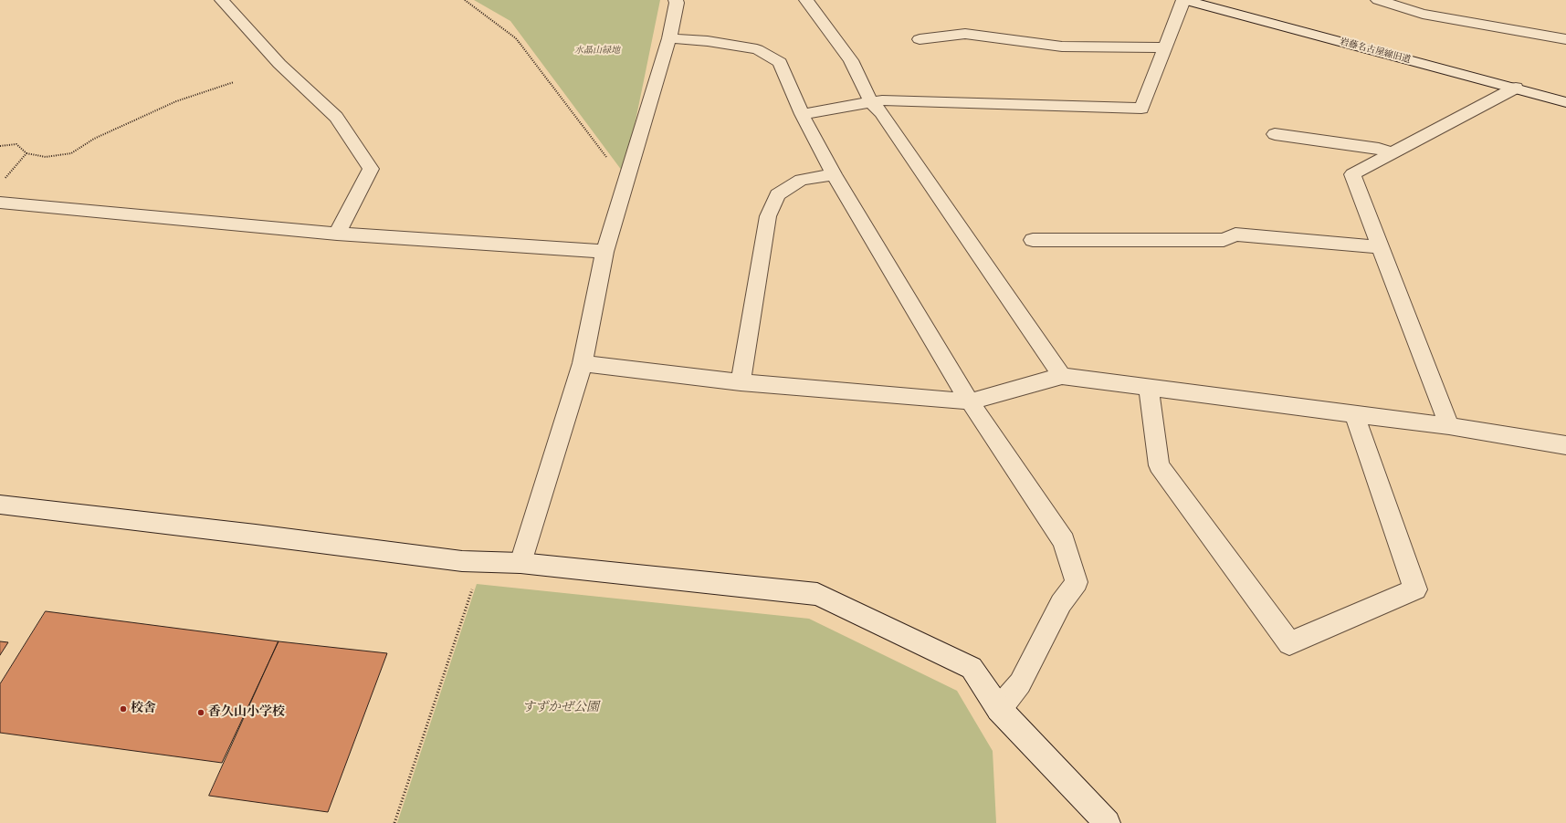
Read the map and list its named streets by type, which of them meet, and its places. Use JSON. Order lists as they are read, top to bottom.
{
  "streets": {
    "street": ["岩藤名古屋線旧道"]
  },
  "parks": ["水晶山緑地", "すずかぜ公園"],
  "places": ["校舎", "香久山小学校"]
}
